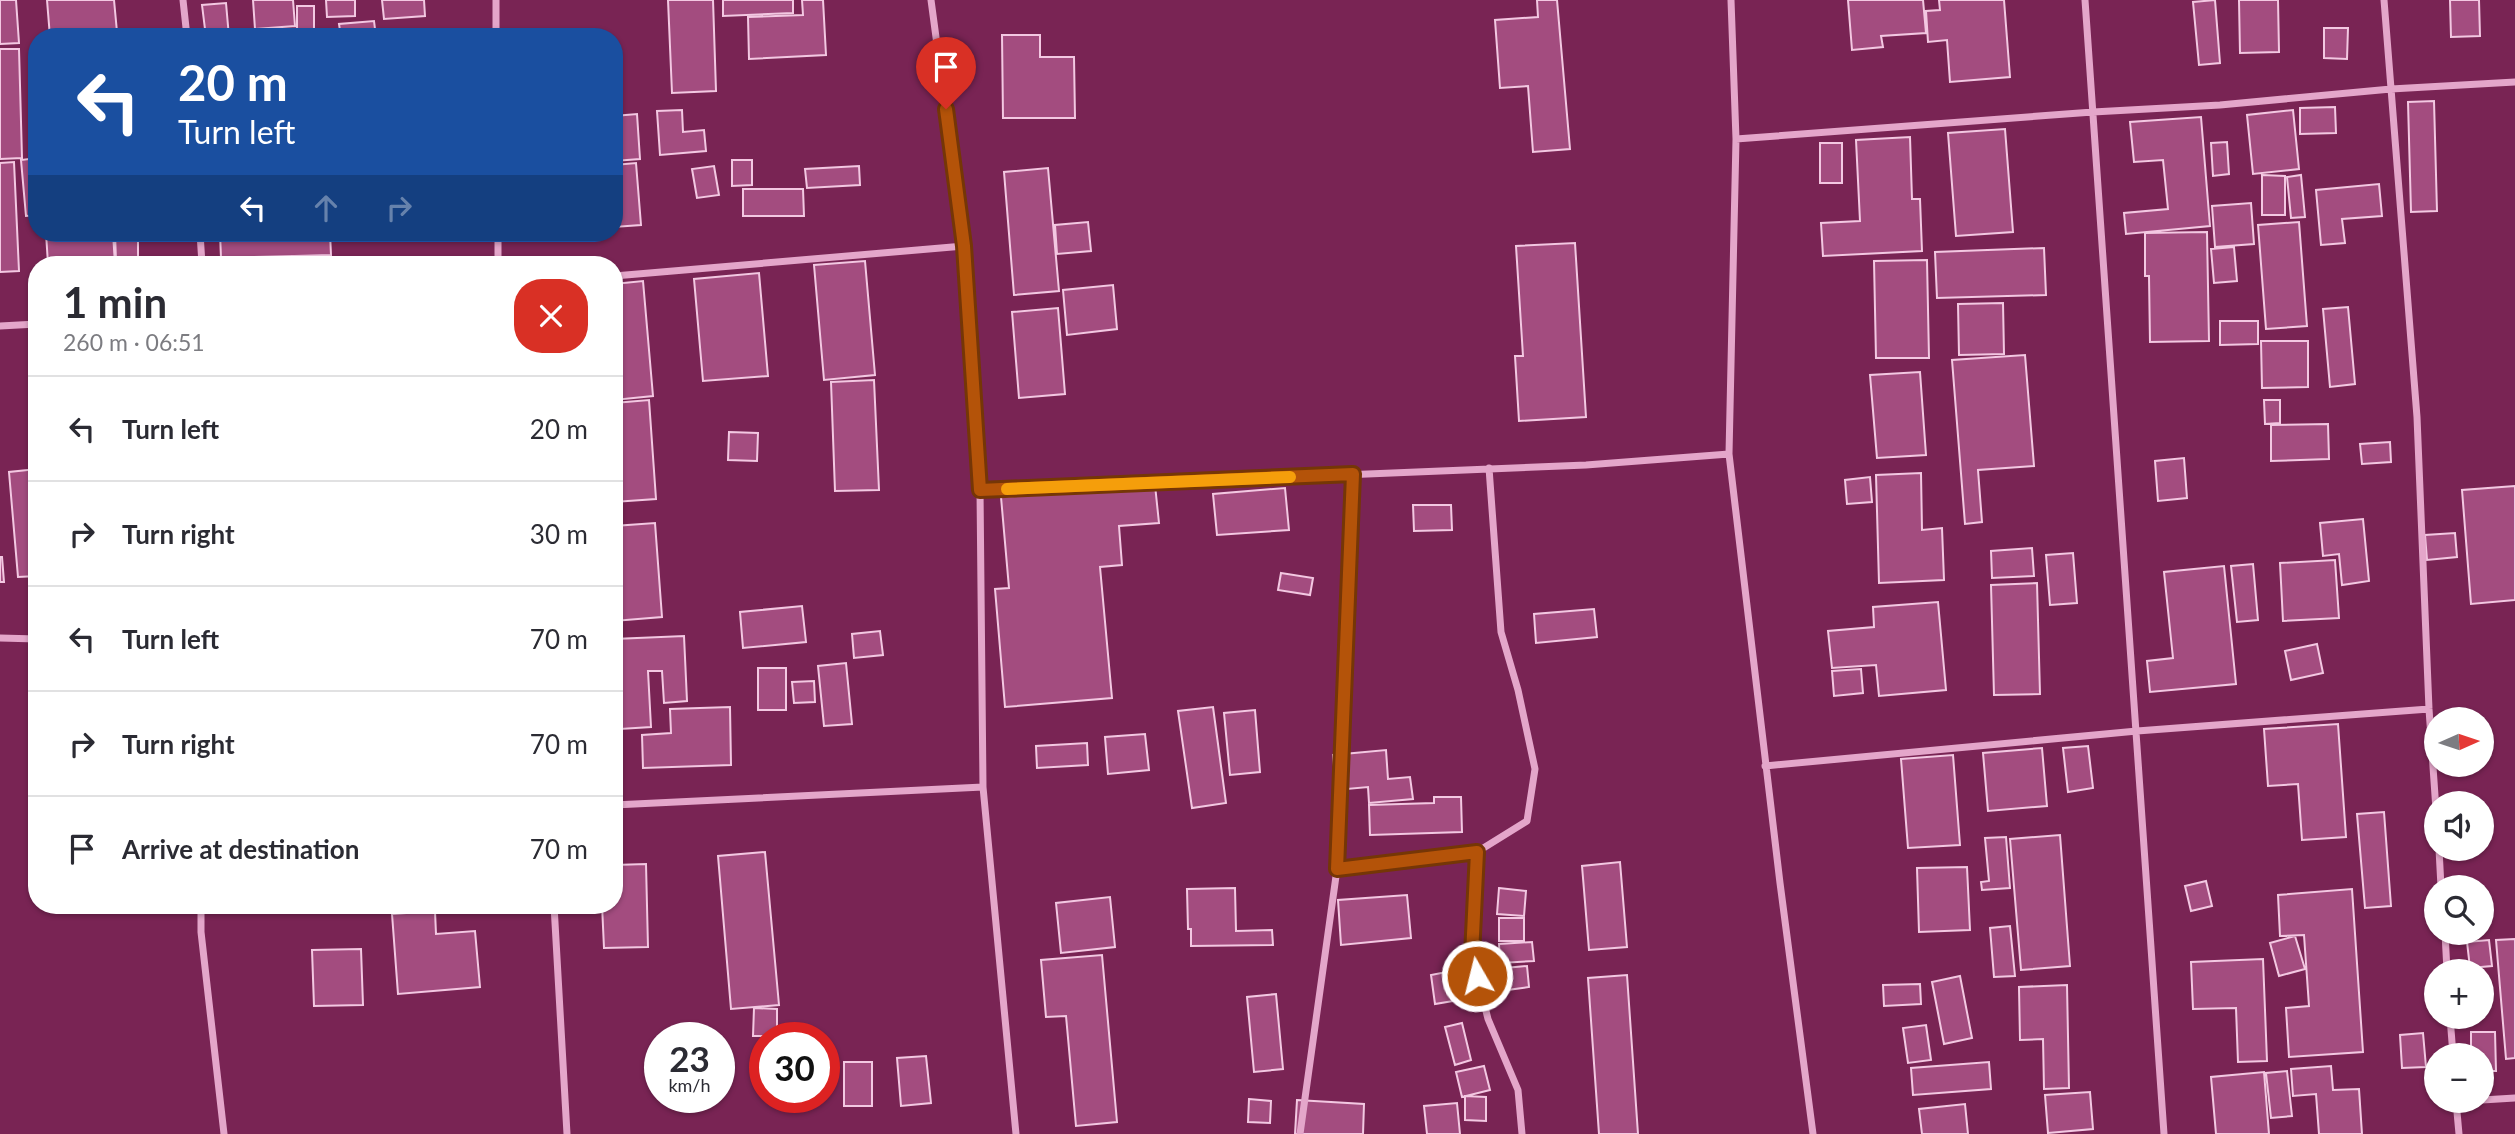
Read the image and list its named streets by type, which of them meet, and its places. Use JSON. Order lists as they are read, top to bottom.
{
  "north": "right",
  "page": {
    "turn": ["20 m", "Turn left"],
    "heading": ["1 min", "260 m · 06:51"],
    "list": [
      {
        "name": "Turn left",
        "value": "20 m"
      },
      {
        "name": "Turn right",
        "value": "30 m"
      },
      {
        "name": "Turn left",
        "value": "70 m"
      },
      {
        "name": "Turn right",
        "value": "70 m"
      },
      {
        "name": "Arrive at destination",
        "value": "70 m"
      }
    ],
    "map_buttons": ["+", "−"],
    "speed": "23 km/h",
    "limit": "30"
  }
}
